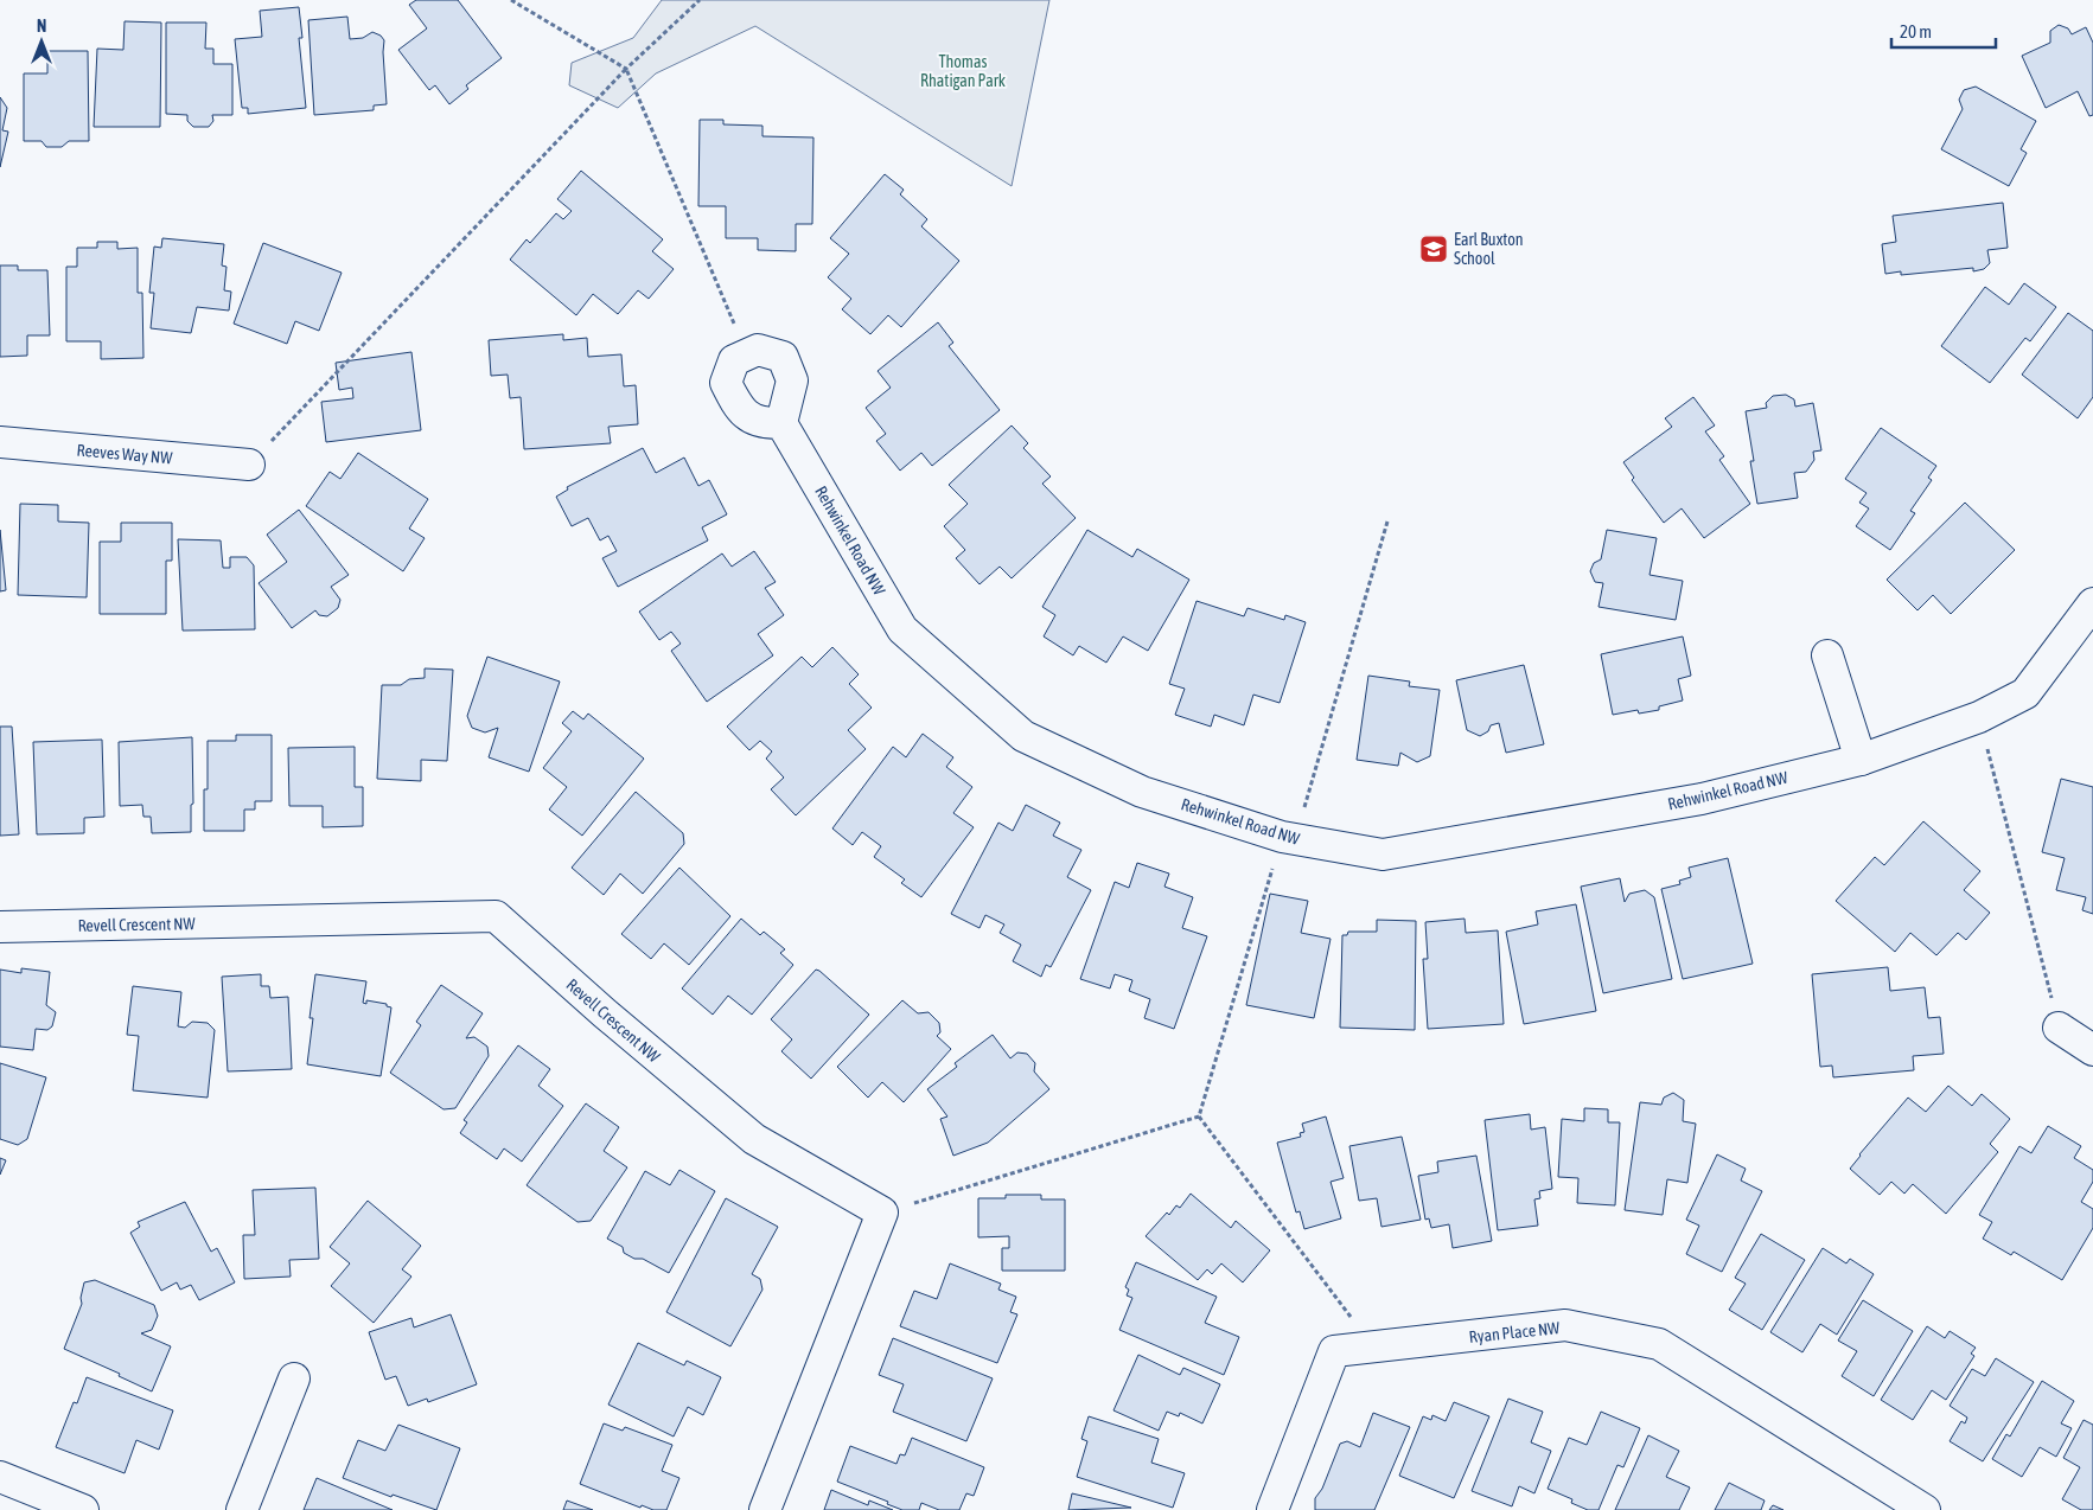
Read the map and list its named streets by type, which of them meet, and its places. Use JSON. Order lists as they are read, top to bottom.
{
  "streets": {
    "street": [
      "Reeves Way NW",
      "Rehwinkel Road NW",
      "Revell Crescent NW",
      "Ryan Place NW"
    ]
  },
  "parks": ["Thomas Rhatigan Park"],
  "places": {
    "school or university": ["Earl Buxton School"]
  },
  "scale_bar": "20 m",
  "north": "top"
}
